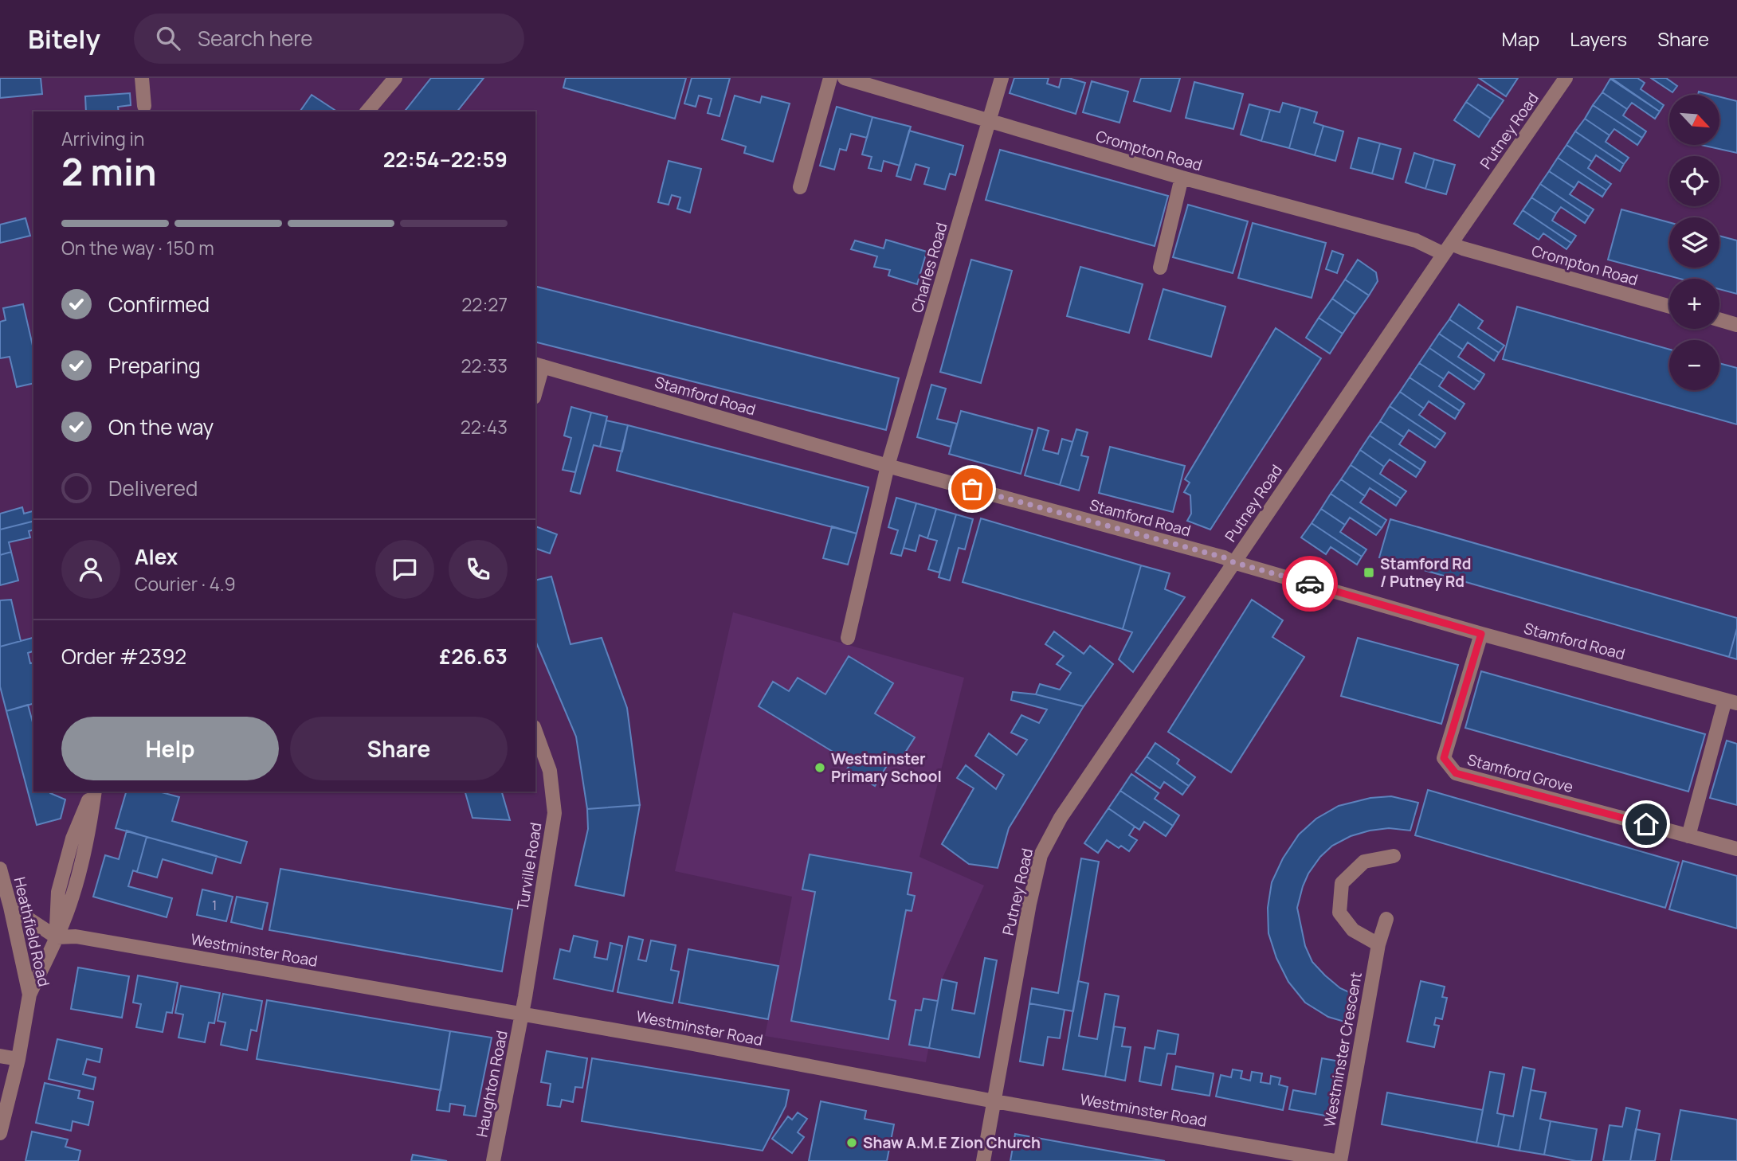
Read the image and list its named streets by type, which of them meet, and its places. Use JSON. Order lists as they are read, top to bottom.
{
  "streets": {
    "street": [
      "Putney Road",
      "Crompton Road",
      "Charles Road",
      "Stamford Road",
      "Stamford Grove",
      "Turville Road",
      "Heathfield Road",
      "Westminster Road",
      "Westminster Crescent",
      "Haughton Road"
    ]
  },
  "crossings": [
    ["Putney Road", "Crompton Road"],
    ["Putney Road", "Stamford Road"],
    ["Putney Road", "Westminster Road"],
    ["Crompton Road", "Charles Road"],
    ["Charles Road", "Stamford Road"],
    ["Stamford Road", "Stamford Grove"],
    ["Turville Road", "Westminster Road"],
    ["Turville Road", "Haughton Road"],
    ["Westminster Road", "Haughton Road"]
  ],
  "places": {
    "transit": ["Stamford Rd / Putney Rd"],
    "other": ["Westminster Primary School", "Shaw A.M.E Zion Church"]
  },
  "house_numbers": ["1"],
  "north": "bottom right",
  "page": {
    "header": "Bitely",
    "search": "Search here",
    "nav": ["Map", "Layers", "Share"],
    "map_buttons": ["+", "−"],
    "heading": ["2 min", "Arriving in", "22:54–22:59"],
    "panel": [
      "Alex",
      "Courier · 4.9",
      "Order #2392",
      "£26.63"
    ],
    "bar": "On the way · 150 m",
    "list": [
      ["Confirmed", "22:27"],
      ["Preparing", "22:33"],
      ["On the way", "22:43"],
      "Delivered"
    ],
    "buttons": ["Help", "Share"]
  }
}
